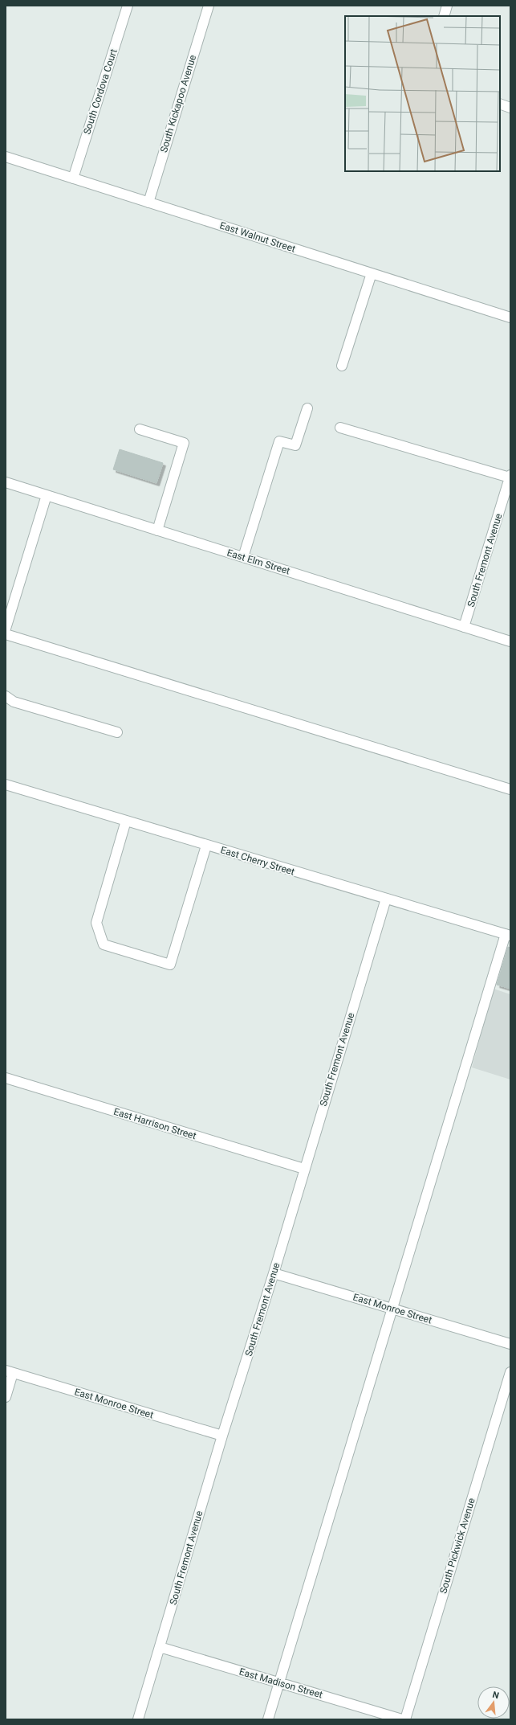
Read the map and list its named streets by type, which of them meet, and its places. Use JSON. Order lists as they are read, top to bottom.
{
  "streets": {
    "street": [
      "South Cordova Court",
      "South Kickapoo Avenue",
      "East Walnut Street",
      "South Fremont Avenue",
      "East Elm Street",
      "East Cherry Street",
      "East Harrison Street",
      "East Monroe Street",
      "South Pickwick Avenue",
      "East Madison Street"
    ]
  },
  "crossings": [
    ["South Cordova Court", "East Walnut Street"],
    ["South Kickapoo Avenue", "East Walnut Street"],
    ["South Fremont Avenue", "East Elm Street"],
    ["South Fremont Avenue", "East Cherry Street"],
    ["South Fremont Avenue", "East Harrison Street"],
    ["South Fremont Avenue", "East Monroe Street"],
    ["South Fremont Avenue", "East Madison Street"]
  ],
  "north": "top"
}
